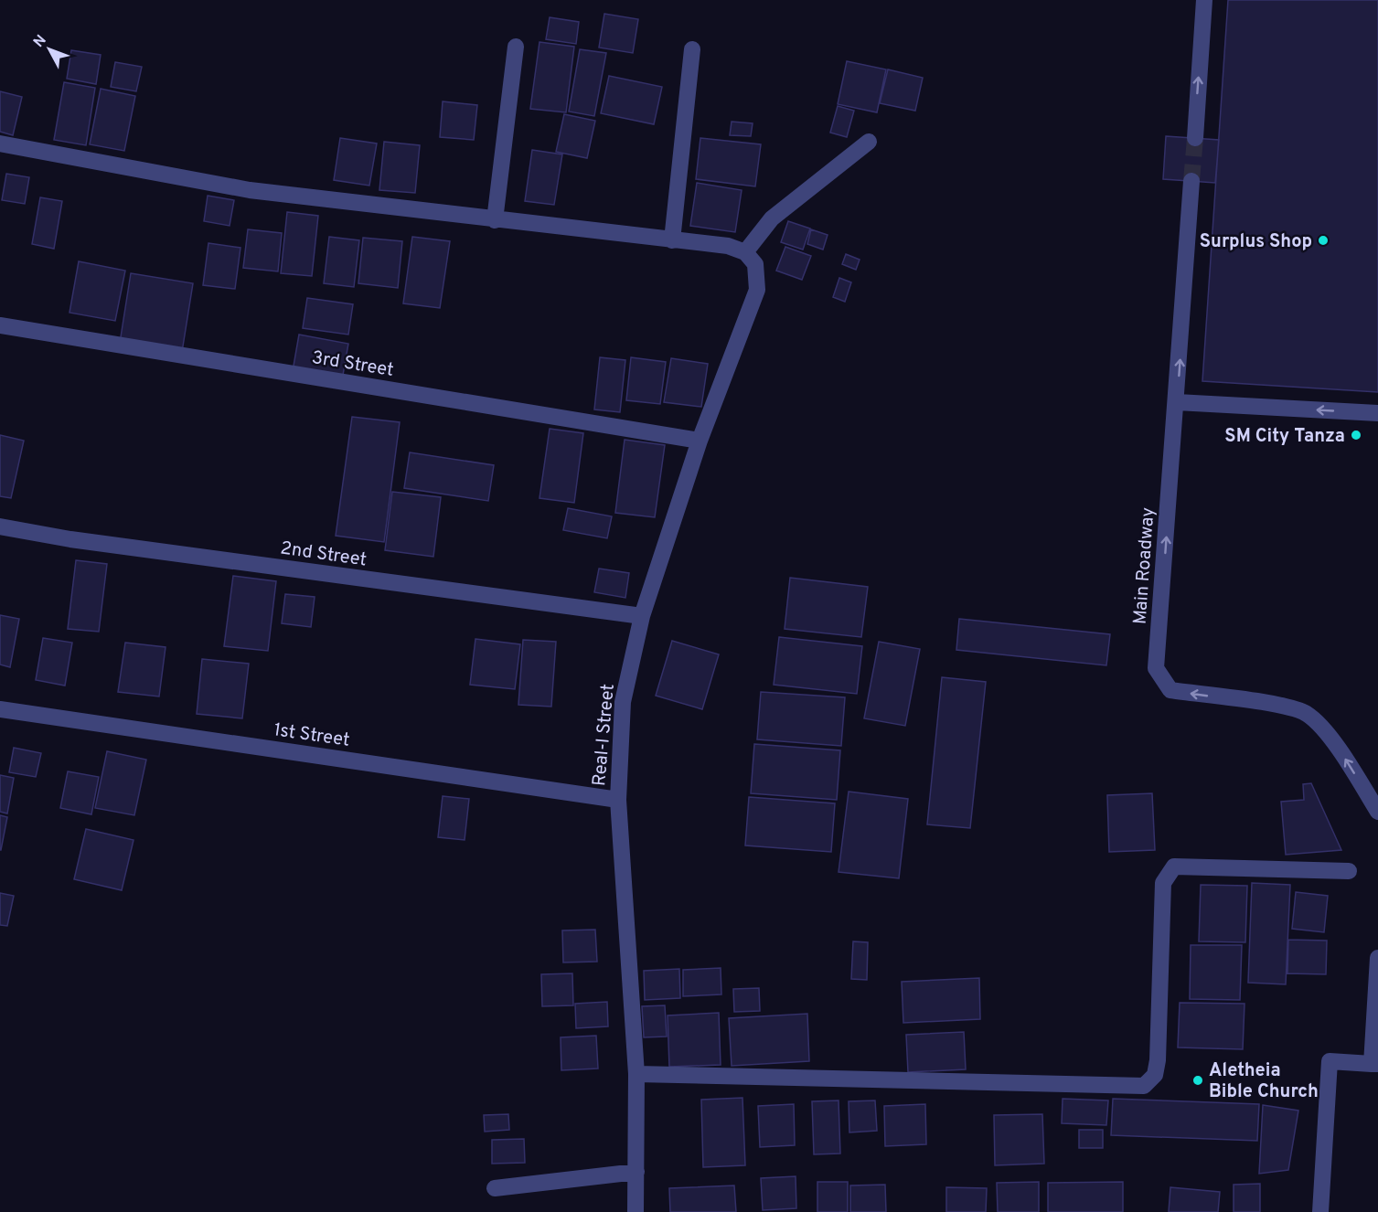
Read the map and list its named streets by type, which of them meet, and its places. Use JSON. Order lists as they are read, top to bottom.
{
  "streets": {
    "street": [
      "3rd Street",
      "2nd Street",
      "Main Roadway",
      "1st Street",
      "Real-I Street"
    ]
  },
  "crossings": [
    ["3rd Street", "Real-I Street"],
    ["2nd Street", "Real-I Street"],
    ["1st Street", "Real-I Street"]
  ],
  "one_way": ["Main Roadway"],
  "places": ["Surplus Shop", "SM City Tanza", "Aletheia Bible Church"],
  "north": "top left"
}
